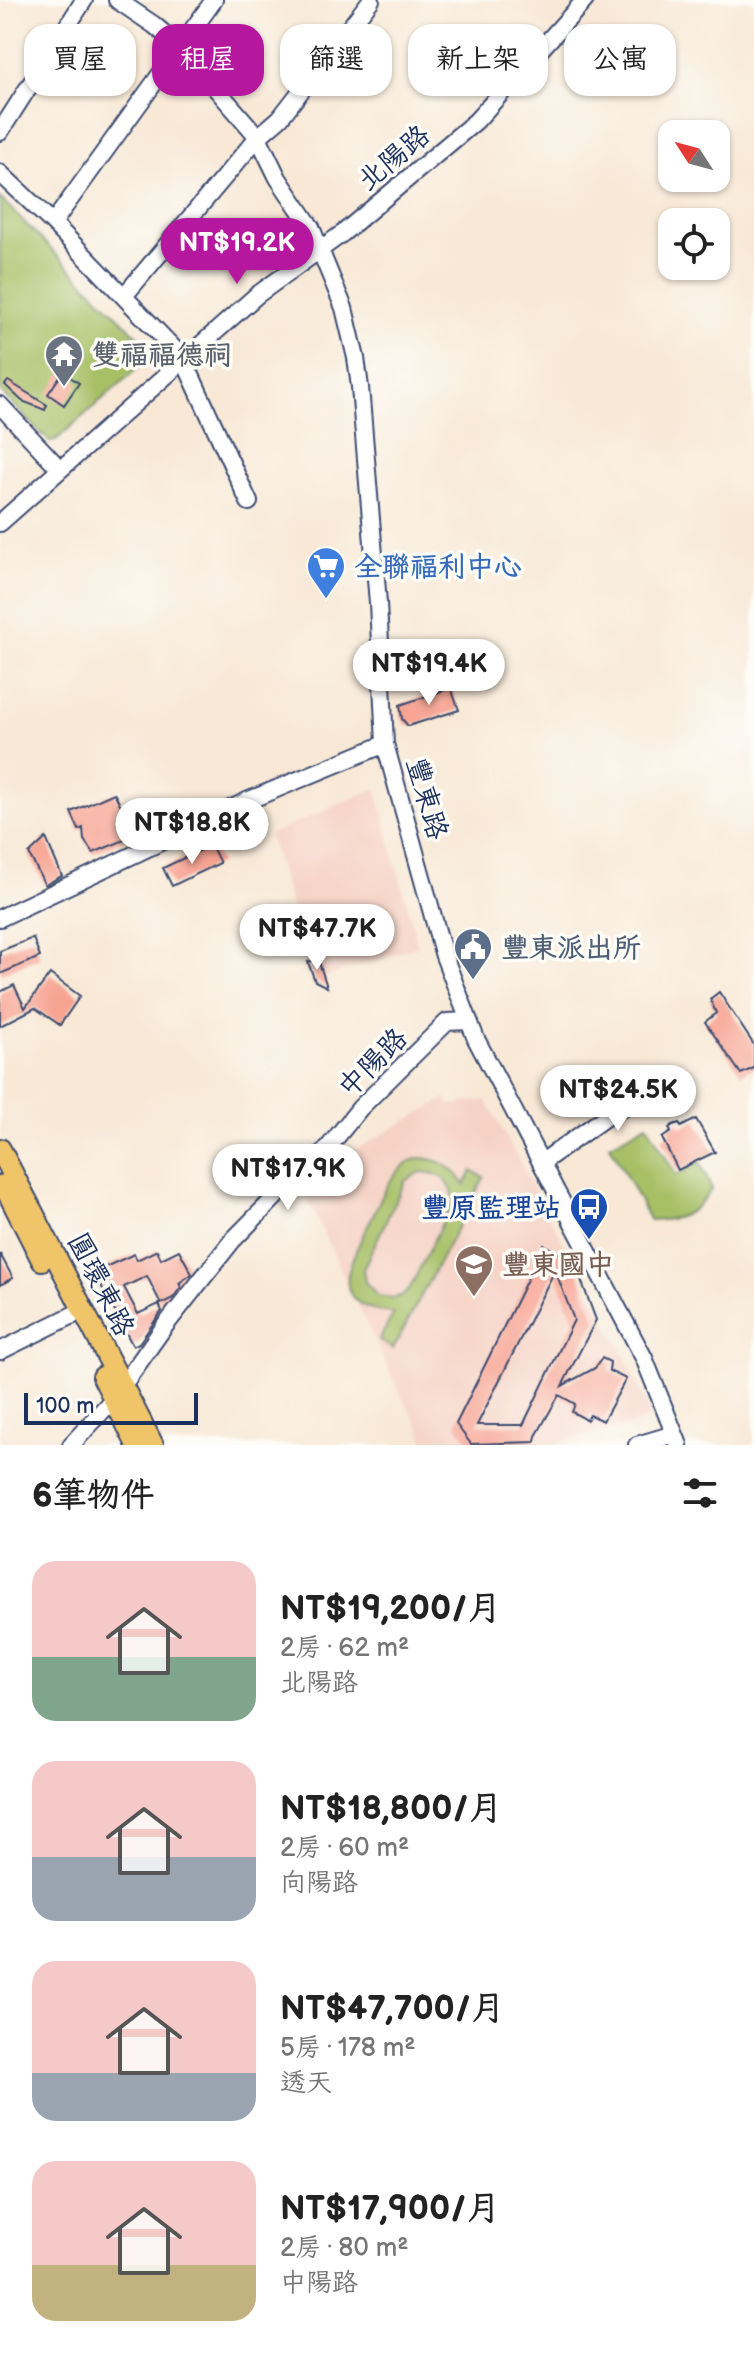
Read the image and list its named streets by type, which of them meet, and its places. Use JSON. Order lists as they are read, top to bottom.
{
  "streets": {
    "main road": ["圓環東路"],
    "street": ["北陽路", "豐東路", "中陽路"]
  },
  "crossings": [
    ["北陽路", "豐東路"],
    ["豐東路", "中陽路"],
    ["中陽路", "圓環東路"]
  ],
  "places": {
    "temple": ["雙福福德祠"],
    "supermarket": ["全聯福利中心"],
    "public building": ["豐東派出所"],
    "bus stop": ["豐原監理站"],
    "school or university": ["豐東國中"]
  },
  "scale_bar": "100 m",
  "north": "top left",
  "page": {
    "chip": [
      "買屋",
      "租屋",
      "篩選",
      "新上架",
      "公寓"
    ],
    "price": [
      "NT$19.2K",
      "NT$19.4K",
      "NT$18.8K",
      "NT$47.7K",
      "NT$24.5K",
      "NT$17.9K"
    ],
    "scale": "100 m",
    "heading": "6筆物件",
    "list": [
      {
        "name": "NT$19,200/月",
        "note": "2房 · 62 m² · 北陽路"
      },
      {
        "name": "NT$18,800/月",
        "note": "2房 · 60 m² · 向陽路"
      },
      {
        "name": "NT$47,700/月",
        "note": "5房 · 178 m² · 透天"
      },
      {
        "name": "NT$17,900/月",
        "note": "2房 · 80 m² · 中陽路"
      }
    ]
  }
}
